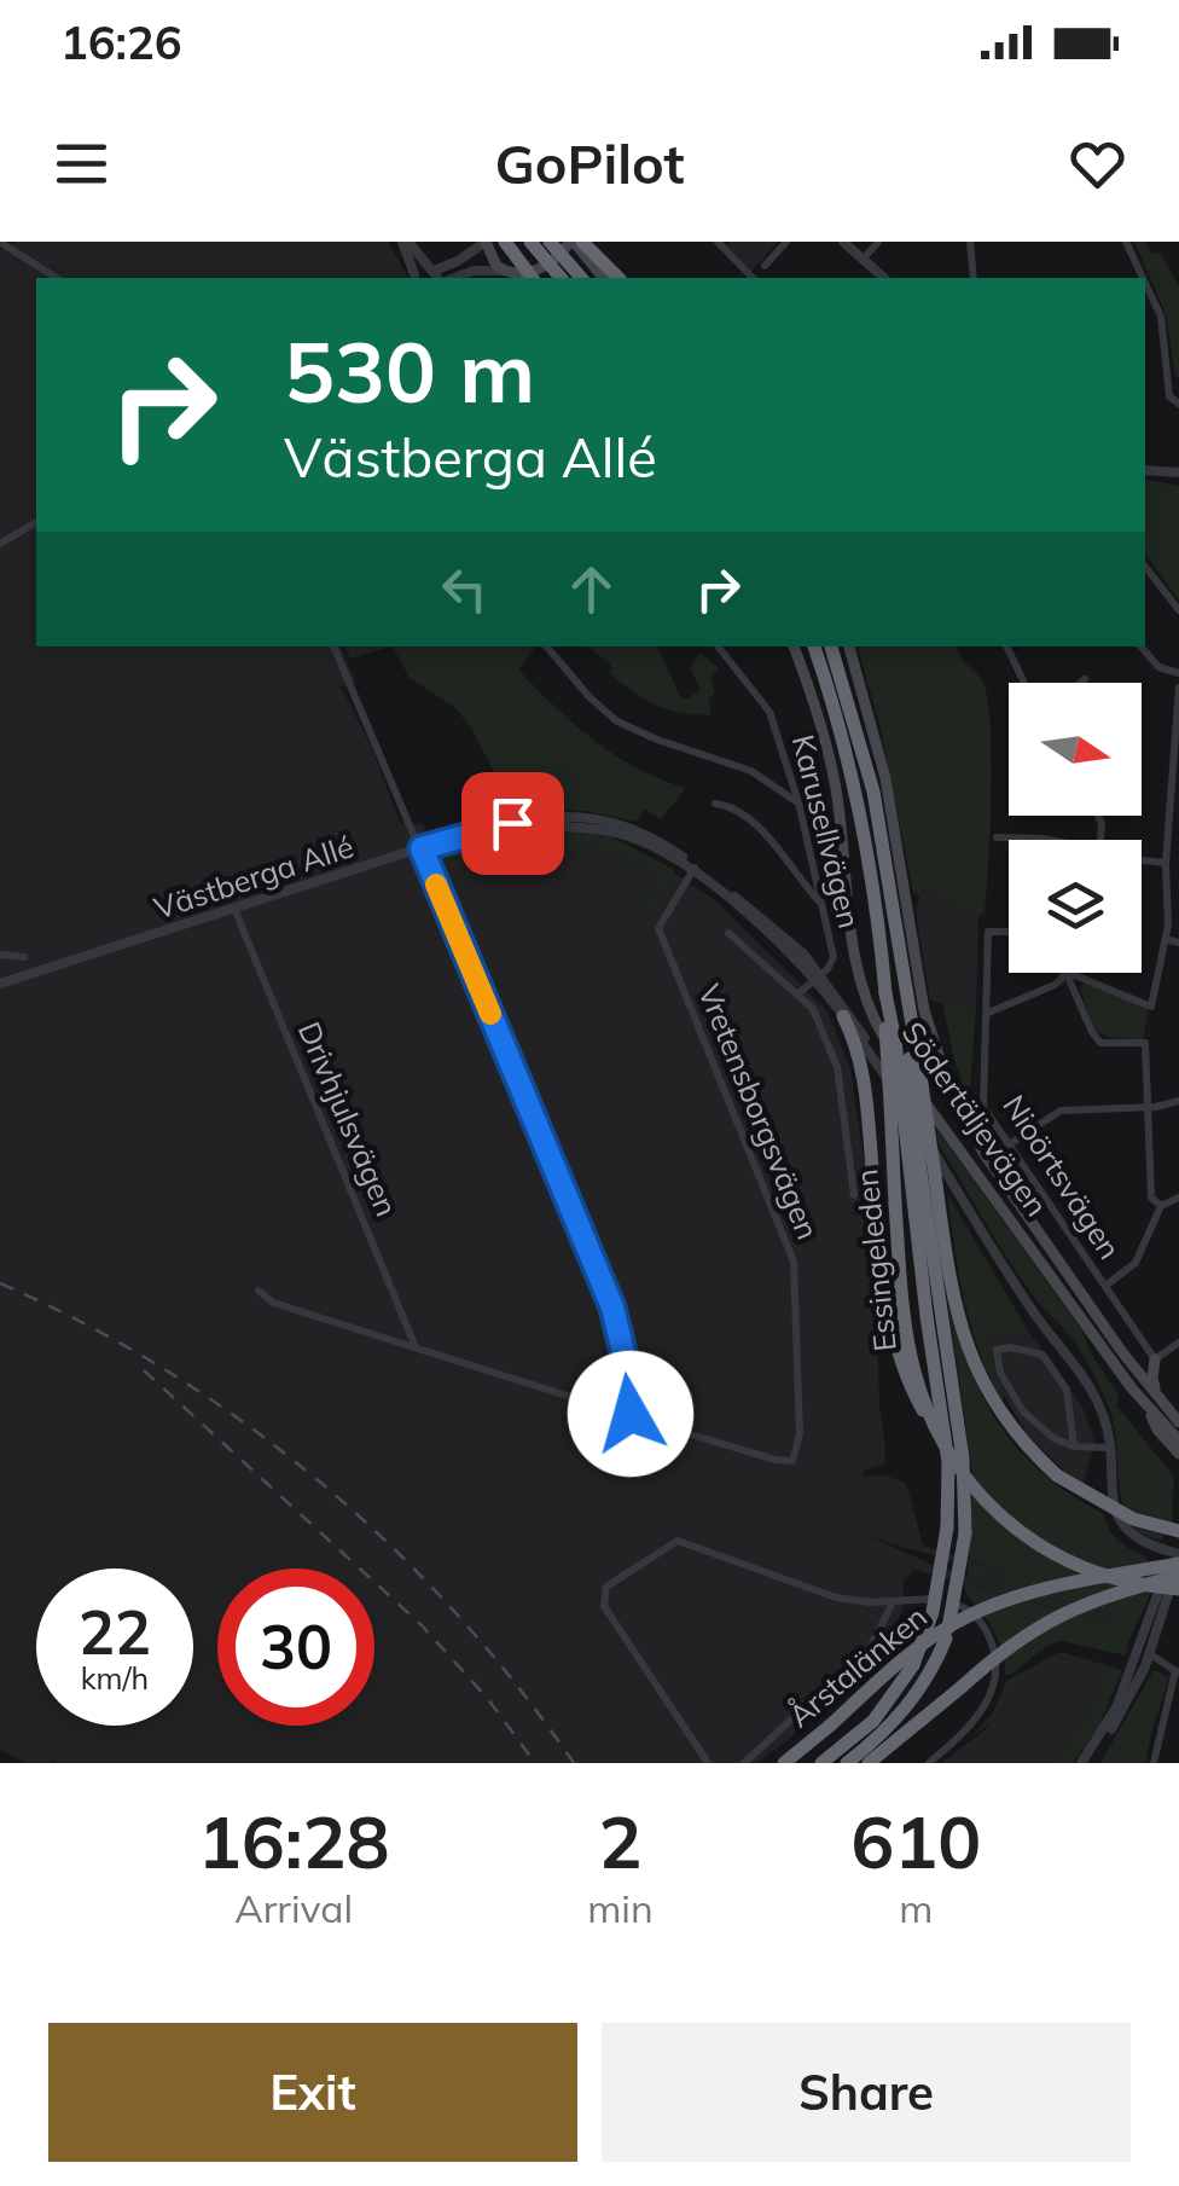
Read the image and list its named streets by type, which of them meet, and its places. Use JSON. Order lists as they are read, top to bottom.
{
  "streets": {
    "highway": ["Södertäljevägen", "Essingeleden", "Årstalänken"],
    "street": [
      "Karusellvägen",
      "Västberga Allé",
      "Vretensborgsvägen",
      "Drivhjulsvägen",
      "Nioörtsvägen"
    ]
  },
  "crossings": [
    ["Karusellvägen", "Västberga Allé"],
    ["Västberga Allé", "Vretensborgsvägen"],
    ["Västberga Allé", "Drivhjulsvägen"],
    ["Västberga Allé", "Årstalänken"],
    ["Södertäljevägen", "Essingeleden"]
  ],
  "north": "right",
  "page": {
    "status": "16:26",
    "header": "GoPilot",
    "turn": ["530 m", "Västberga Allé"],
    "speed": "22 km/h",
    "limit": "30",
    "eta": [
      "16:28",
      "Arrival",
      "2",
      "min",
      "610",
      "m"
    ],
    "buttons": ["Exit", "Share"]
  }
}
